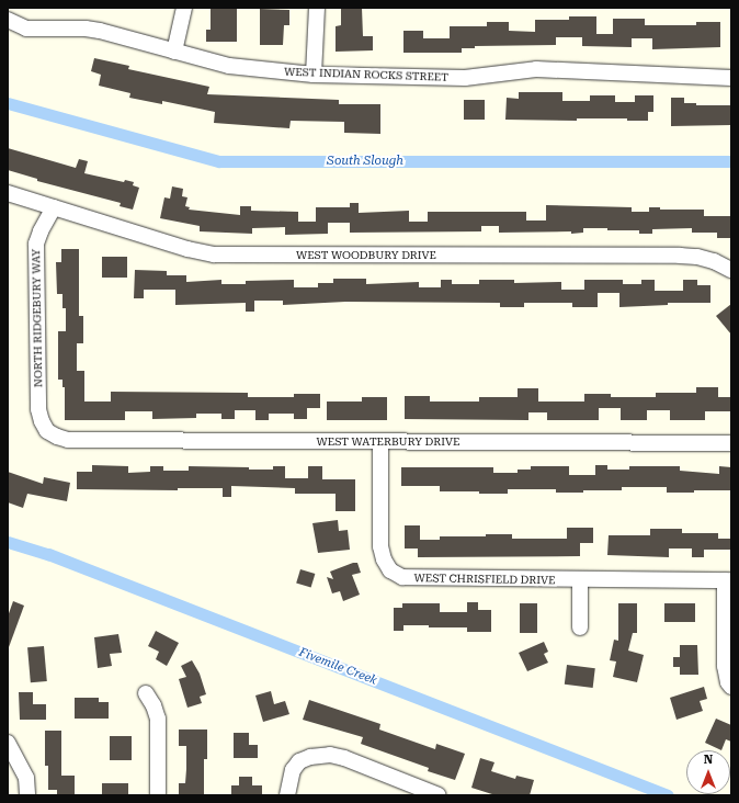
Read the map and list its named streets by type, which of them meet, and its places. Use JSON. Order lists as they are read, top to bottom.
{
  "streets": {
    "street": [
      "WEST INDIAN ROCKS STREET",
      "WEST WOODBURY DRIVE",
      "NORTH RIDGEBURY WAY",
      "WEST WATERBURY DRIVE",
      "WEST CHRISFIELD DRIVE"
    ]
  },
  "crossings": [
    ["WEST WOODBURY DRIVE", "NORTH RIDGEBURY WAY"],
    ["NORTH RIDGEBURY WAY", "WEST WATERBURY DRIVE"],
    ["WEST WATERBURY DRIVE", "WEST CHRISFIELD DRIVE"]
  ],
  "water": ["South Slough", "Fivemile Creek"],
  "north": "top"
}
